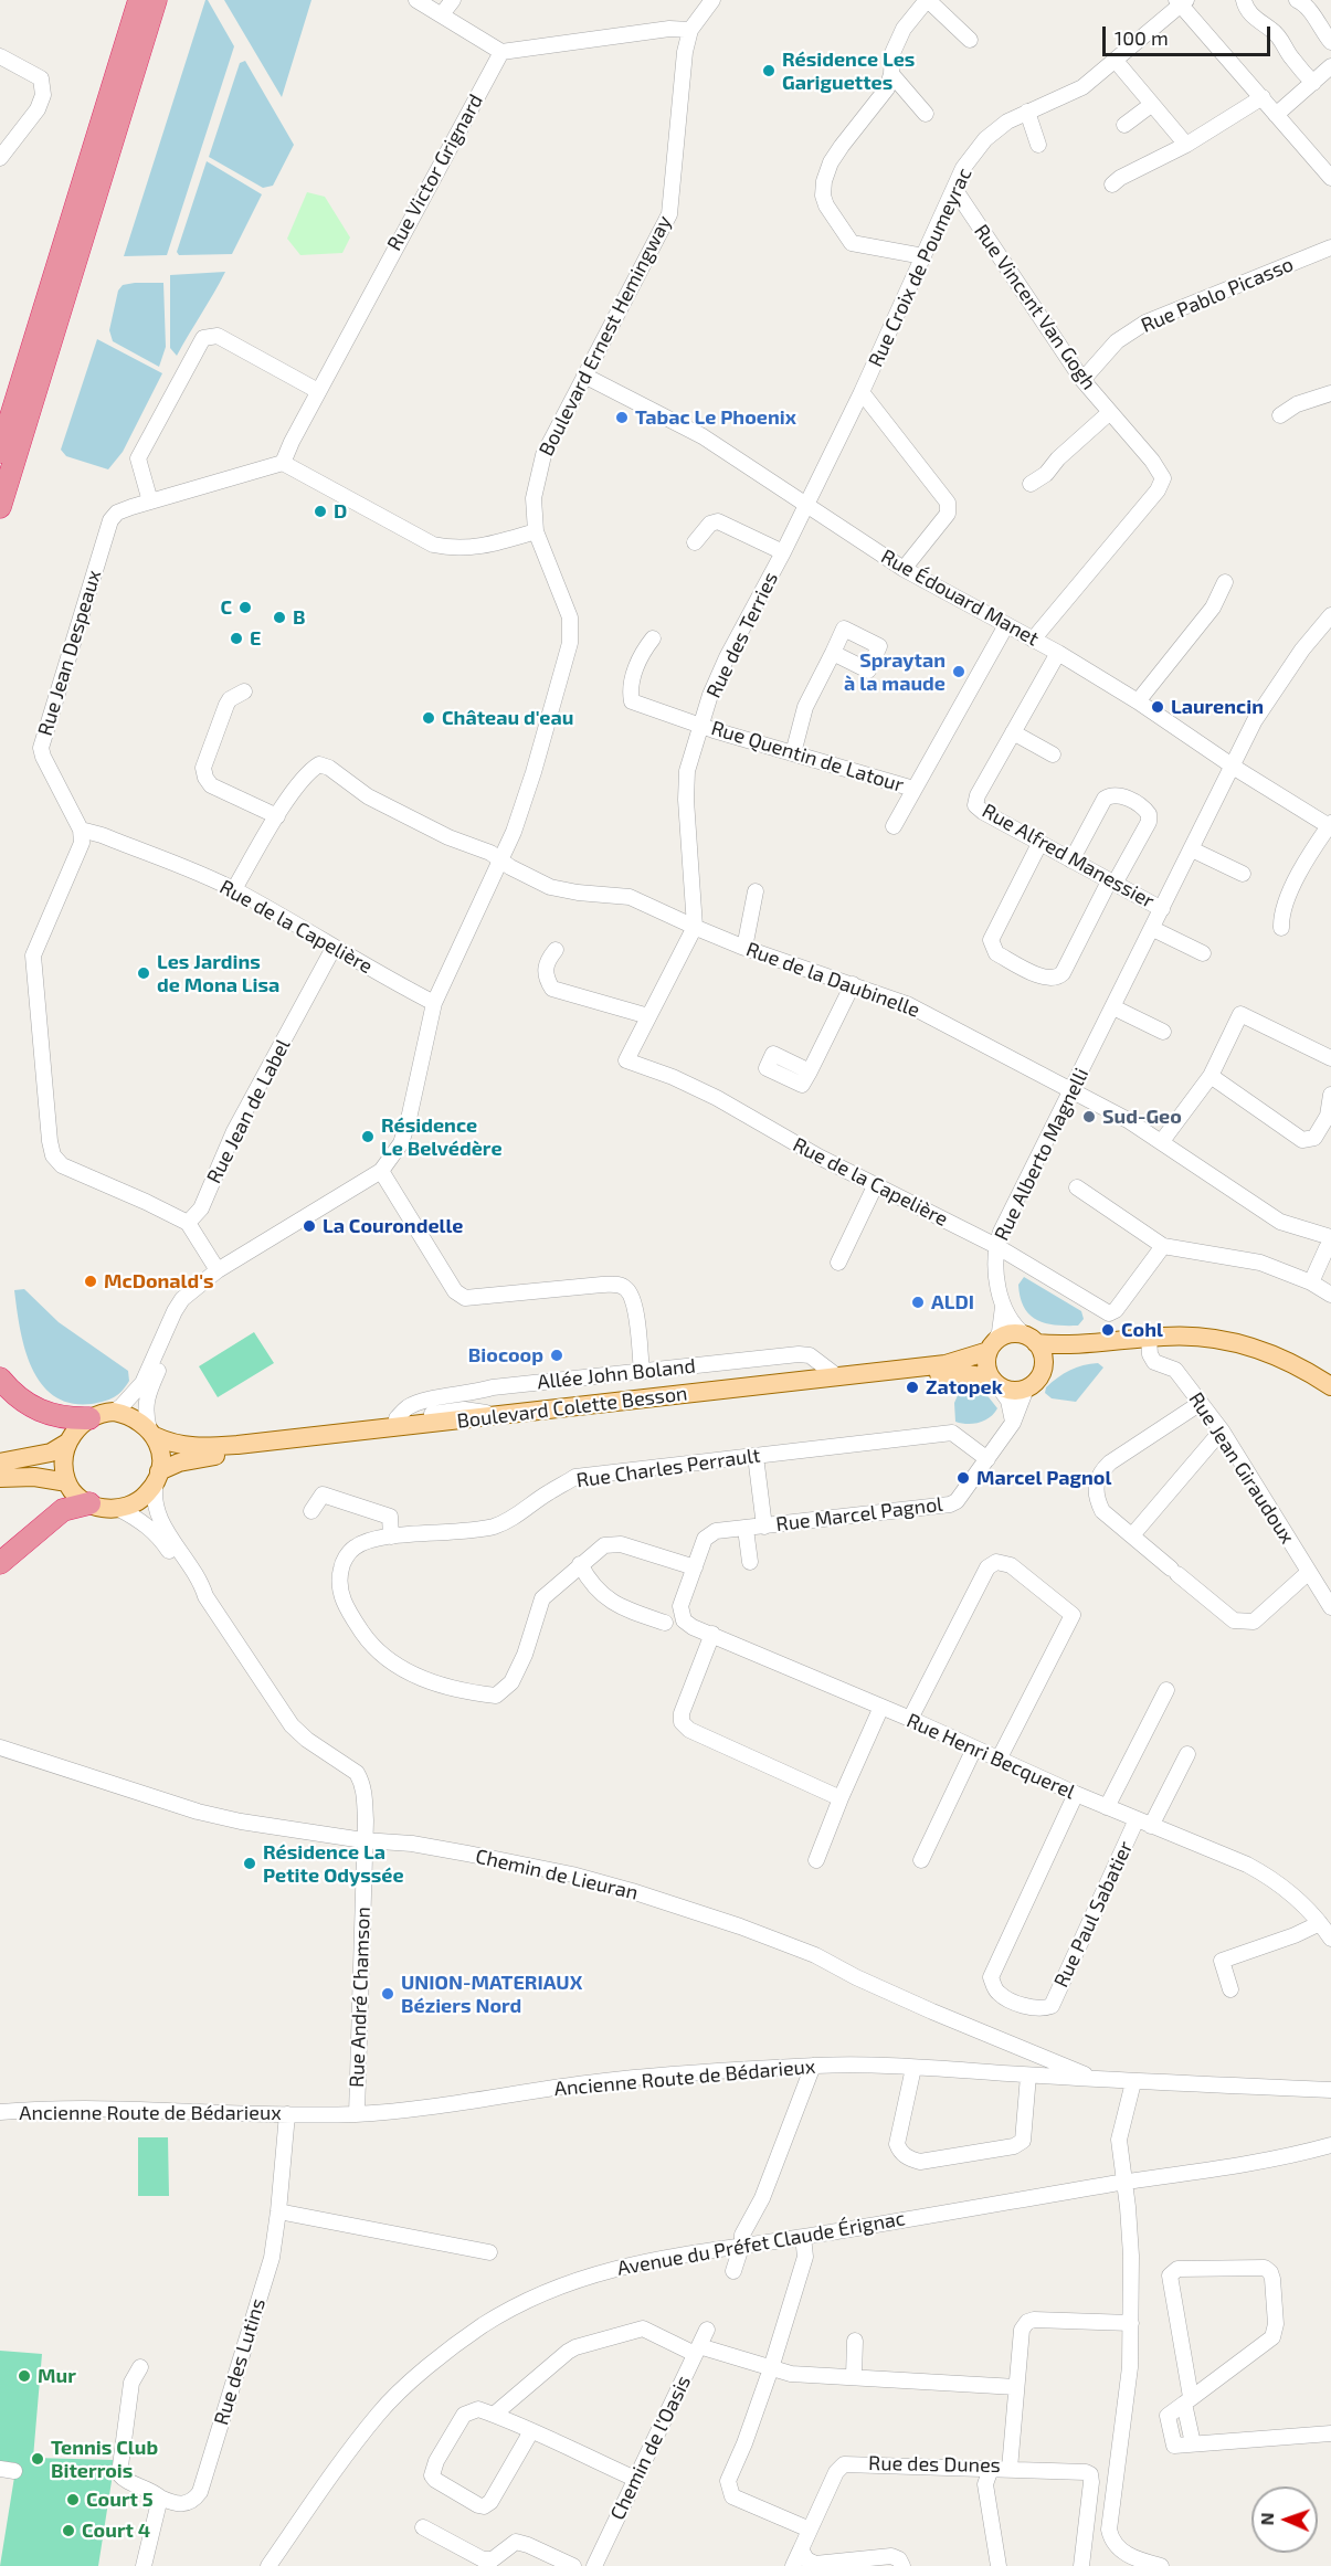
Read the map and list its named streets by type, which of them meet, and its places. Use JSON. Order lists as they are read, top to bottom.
{
  "streets": {
    "main road": ["Boulevard Colette Besson"],
    "street": [
      "Rue Victor Grignard",
      "Rue Croix de Poumeyrac",
      "Rue Pablo Picasso",
      "Rue Vincent Van Gogh",
      "Boulevard Ernest Hemingway",
      "Rue Édouard Manet",
      "Rue des Terries",
      "Rue Jean Despeaux",
      "Rue Quentin de Latour",
      "Rue Alfred Manessier",
      "Rue de la Capelière",
      "Rue de la Daubinelle",
      "Rue Jean de Label",
      "Rue Alberto Magnelli",
      "Allée John Boland",
      "Rue Charles Perrault",
      "Rue Jean Giraudoux",
      "Rue Marcel Pagnol",
      "Rue Henri Becquerel",
      "Chemin de Lieuran",
      "Rue Paul Sabatier",
      "Rue André Chamson",
      "Ancienne Route de Bédarieux",
      "Avenue du Préfet Claude Érignac",
      "Rue des Lutins",
      "Chemin de l'Oasis",
      "Rue des Dunes"
    ]
  },
  "crossings": [
    ["Rue Victor Grignard", "Rue Jean Despeaux"],
    ["Rue Croix de Poumeyrac", "Rue Vincent Van Gogh"],
    ["Rue Croix de Poumeyrac", "Rue Édouard Manet"],
    ["Rue Croix de Poumeyrac", "Rue des Terries"],
    ["Rue Pablo Picasso", "Rue Vincent Van Gogh"],
    ["Rue Vincent Van Gogh", "Rue Édouard Manet"],
    ["Boulevard Ernest Hemingway", "Rue Édouard Manet"],
    ["Boulevard Ernest Hemingway", "Rue de la Capelière"],
    ["Boulevard Ernest Hemingway", "Rue de la Daubinelle"],
    ["Boulevard Ernest Hemingway", "Boulevard Colette Besson"],
    ["Rue Édouard Manet", "Rue des Terries"],
    ["Rue Édouard Manet", "Rue Quentin de Latour"],
    ["Rue Édouard Manet", "Rue Alfred Manessier"],
    ["Rue Édouard Manet", "Rue Alberto Magnelli"],
    ["Rue des Terries", "Rue Quentin de Latour"],
    ["Rue des Terries", "Rue de la Daubinelle"],
    ["Rue Jean Despeaux", "Rue de la Capelière"],
    ["Rue Alfred Manessier", "Rue Alberto Magnelli"],
    ["Rue de la Capelière", "Rue Jean de Label"],
    ["Rue de la Capelière", "Rue Alberto Magnelli"],
    ["Rue de la Daubinelle", "Rue Alberto Magnelli"],
    ["Allée John Boland", "Boulevard Colette Besson"],
    ["Boulevard Colette Besson", "Rue Marcel Pagnol"],
    ["Rue Charles Perrault", "Rue Marcel Pagnol"],
    ["Rue Charles Perrault", "Rue Henri Becquerel"],
    ["Rue Marcel Pagnol", "Rue Henri Becquerel"],
    ["Rue Henri Becquerel", "Rue Paul Sabatier"],
    ["Chemin de Lieuran", "Rue André Chamson"],
    ["Chemin de Lieuran", "Ancienne Route de Bédarieux"],
    ["Rue André Chamson", "Ancienne Route de Bédarieux"],
    ["Ancienne Route de Bédarieux", "Rue des Lutins"]
  ],
  "places": [
    "Résidence Les Gariguettes",
    "Tabac Le Phoenix",
    "D",
    "C",
    "B",
    "E",
    "Spraytan à la maude",
    "Laurencin",
    "Château d'eau",
    "Les Jardins de Mona Lisa",
    "Sud-Geo",
    "Résidence Le Belvédère",
    "La Courondelle",
    "McDonald's",
    "ALDI",
    "Cohl",
    "Biocoop",
    "Zatopek",
    "Marcel Pagnol",
    "Résidence La Petite Odyssée",
    "UNION-MATERIAUX Béziers Nord",
    "Mur",
    "Tennis Club Biterrois",
    "Court 5",
    "Court 4"
  ],
  "scale_bar": "100 m",
  "north": "left"
}
